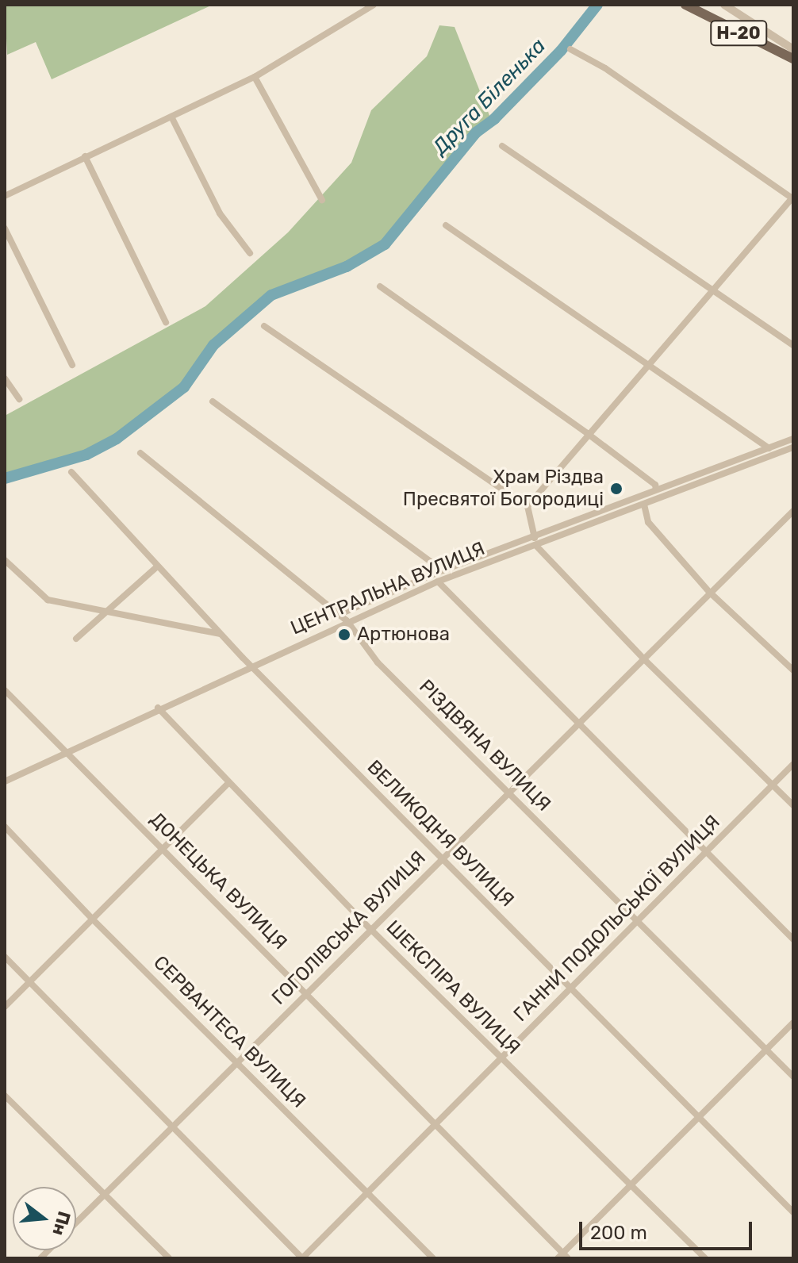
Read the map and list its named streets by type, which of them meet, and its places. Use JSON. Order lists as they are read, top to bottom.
{
  "streets": {
    "main road": ["Н-20"],
    "street": [
      "ЦЕНТРАЛЬНА ВУЛИЦЯ",
      "РІЗДВЯНА ВУЛИЦЯ",
      "ВЕЛИКОДНЯ ВУЛИЦЯ",
      "ДОНЕЦЬКА ВУЛИЦЯ",
      "ГАННИ ПОДОЛЬСЬКОЇ ВУЛИЦЯ",
      "ГОГОЛІВСЬКА ВУЛИЦЯ",
      "ШЕКСПІРА ВУЛИЦЯ",
      "СЕРВАНТЕСА ВУЛИЦЯ"
    ]
  },
  "crossings": [
    ["ЦЕНТРАЛЬНА ВУЛИЦЯ", "РІЗДВЯНА ВУЛИЦЯ"],
    ["ЦЕНТРАЛЬНА ВУЛИЦЯ", "ВЕЛИКОДНЯ ВУЛИЦЯ"],
    ["ЦЕНТРАЛЬНА ВУЛИЦЯ", "ДОНЕЦЬКА ВУЛИЦЯ"],
    ["ЦЕНТРАЛЬНА ВУЛИЦЯ", "ШЕКСПІРА ВУЛИЦЯ"],
    ["РІЗДВЯНА ВУЛИЦЯ", "ГАННИ ПОДОЛЬСЬКОЇ ВУЛИЦЯ"],
    ["РІЗДВЯНА ВУЛИЦЯ", "ГОГОЛІВСЬКА ВУЛИЦЯ"],
    ["ВЕЛИКОДНЯ ВУЛИЦЯ", "ГАННИ ПОДОЛЬСЬКОЇ ВУЛИЦЯ"],
    ["ВЕЛИКОДНЯ ВУЛИЦЯ", "ГОГОЛІВСЬКА ВУЛИЦЯ"],
    ["ДОНЕЦЬКА ВУЛИЦЯ", "ГАННИ ПОДОЛЬСЬКОЇ ВУЛИЦЯ"],
    ["ДОНЕЦЬКА ВУЛИЦЯ", "ГОГОЛІВСЬКА ВУЛИЦЯ"],
    ["ГАННИ ПОДОЛЬСЬКОЇ ВУЛИЦЯ", "ШЕКСПІРА ВУЛИЦЯ"],
    ["ГАННИ ПОДОЛЬСЬКОЇ ВУЛИЦЯ", "СЕРВАНТЕСА ВУЛИЦЯ"],
    ["ГОГОЛІВСЬКА ВУЛИЦЯ", "ШЕКСПІРА ВУЛИЦЯ"],
    ["ГОГОЛІВСЬКА ВУЛИЦЯ", "СЕРВАНТЕСА ВУЛИЦЯ"]
  ],
  "water": ["Друга Біленька"],
  "places": ["Храм Різдва Пресвятої Богородиці", "Артюнова"],
  "scale_bar": "200 m",
  "north": "right"
}
